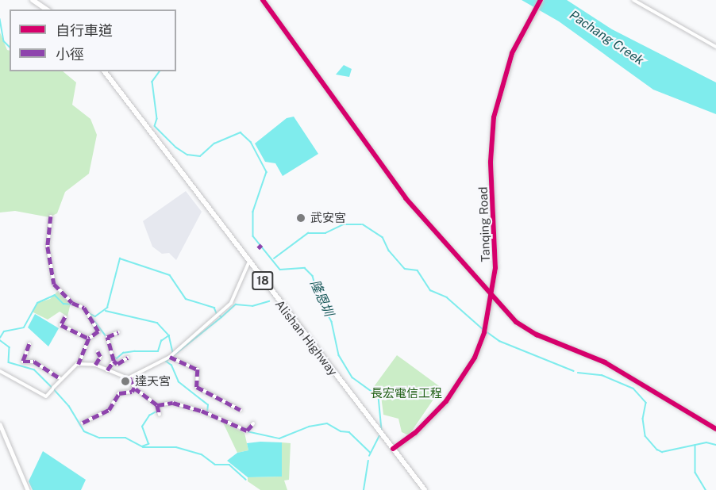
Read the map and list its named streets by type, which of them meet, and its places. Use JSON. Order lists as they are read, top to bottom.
{
  "streets": {
    "main road": ["18", "Alishan Highway"],
    "street": ["Tanqing Road"]
  },
  "crossings": [
    ["Tanqing Road", "Alishan Highway"]
  ],
  "water": ["Pachang Creek", "隆恩圳"],
  "parks": ["長宏電信工程"],
  "places": ["武安宮", "達天宮"],
  "legend": ["自行車道", "小徑"]
}
